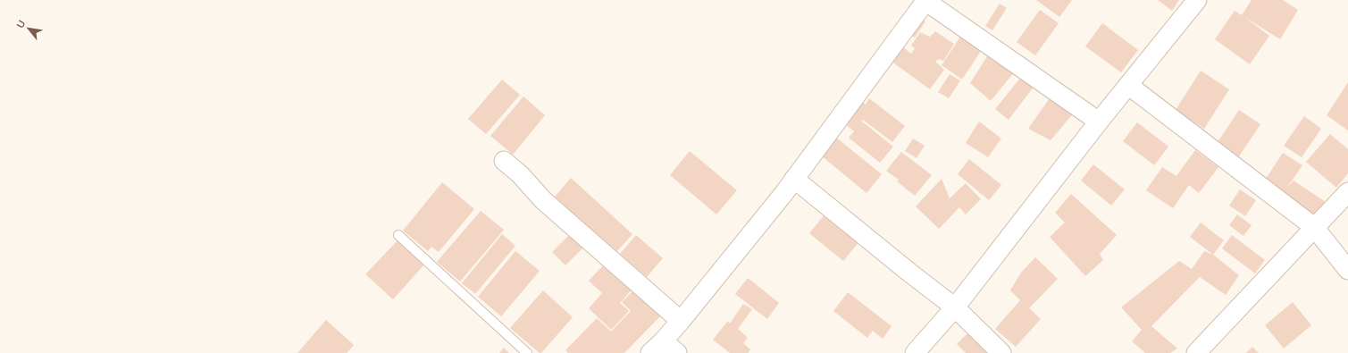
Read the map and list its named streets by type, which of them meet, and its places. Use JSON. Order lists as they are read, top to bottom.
{
  "north": "top left"
}
